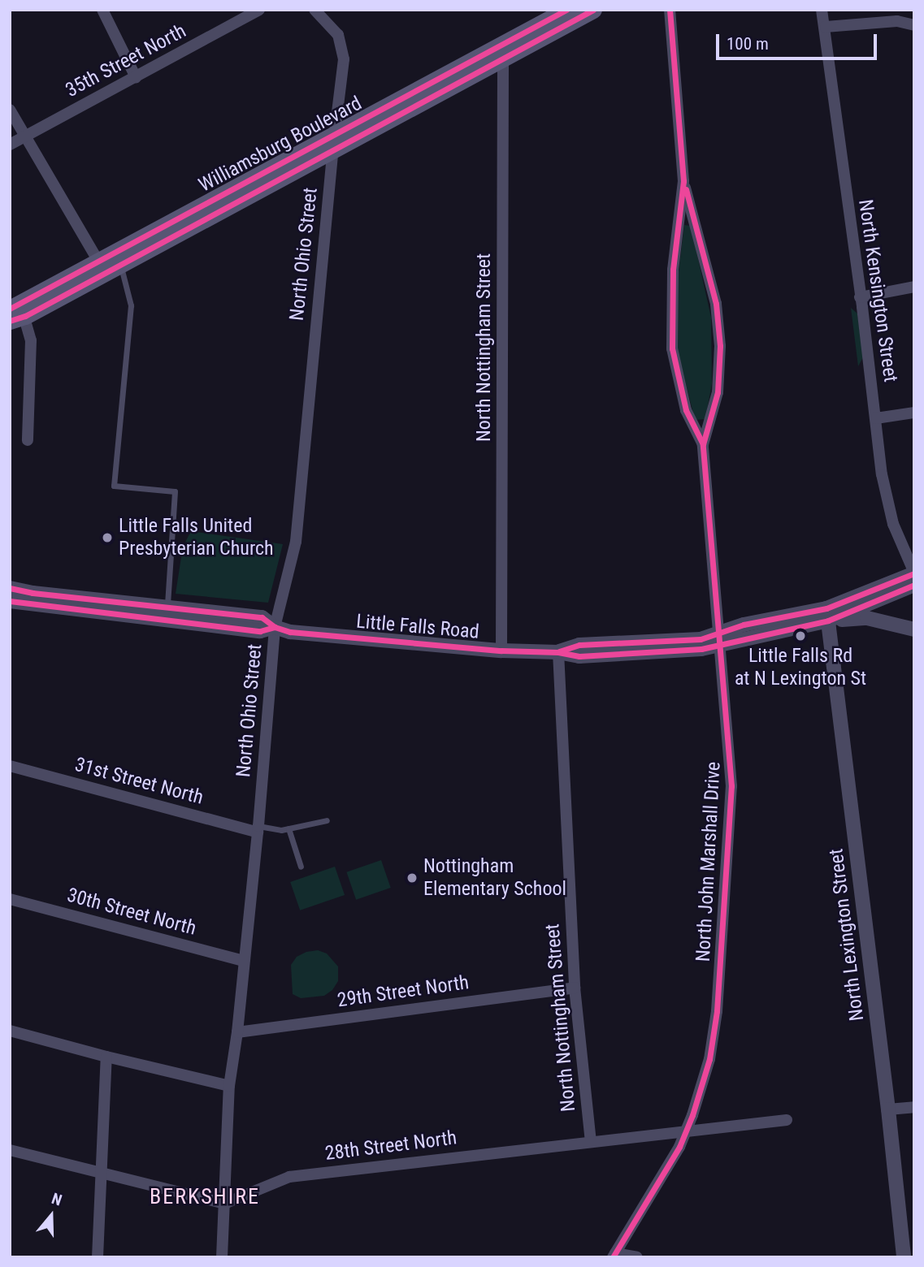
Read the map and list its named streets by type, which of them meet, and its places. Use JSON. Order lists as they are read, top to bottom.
{
  "streets": {
    "main road": ["Williamsburg Boulevard"],
    "street": [
      "35th Street North",
      "North Ohio Street",
      "North Kensington Street",
      "North Nottingham Street",
      "Little Falls Road",
      "31st Street North",
      "North John Marshall Drive",
      "30th Street North",
      "North Lexington Street",
      "29th Street North",
      "28th Street North"
    ]
  },
  "crossings": [
    ["Williamsburg Boulevard", "North Ohio Street"],
    ["Williamsburg Boulevard", "North Nottingham Street"],
    ["North Ohio Street", "Little Falls Road"],
    ["North Ohio Street", "31st Street North"],
    ["North Ohio Street", "30th Street North"],
    ["North Ohio Street", "29th Street North"],
    ["North Ohio Street", "28th Street North"],
    ["North Kensington Street", "Little Falls Road"],
    ["North Nottingham Street", "Little Falls Road"],
    ["North Nottingham Street", "29th Street North"],
    ["North Nottingham Street", "28th Street North"],
    ["Little Falls Road", "North John Marshall Drive"],
    ["Little Falls Road", "North Lexington Street"],
    ["North John Marshall Drive", "28th Street North"]
  ],
  "districts": ["BERKSHIRE"],
  "places": ["Little Falls United Presbyterian Church", "Little Falls Rd at N Lexington St", "Nottingham Elementary School"],
  "scale_bar": "100 m",
  "north": "top"
}
